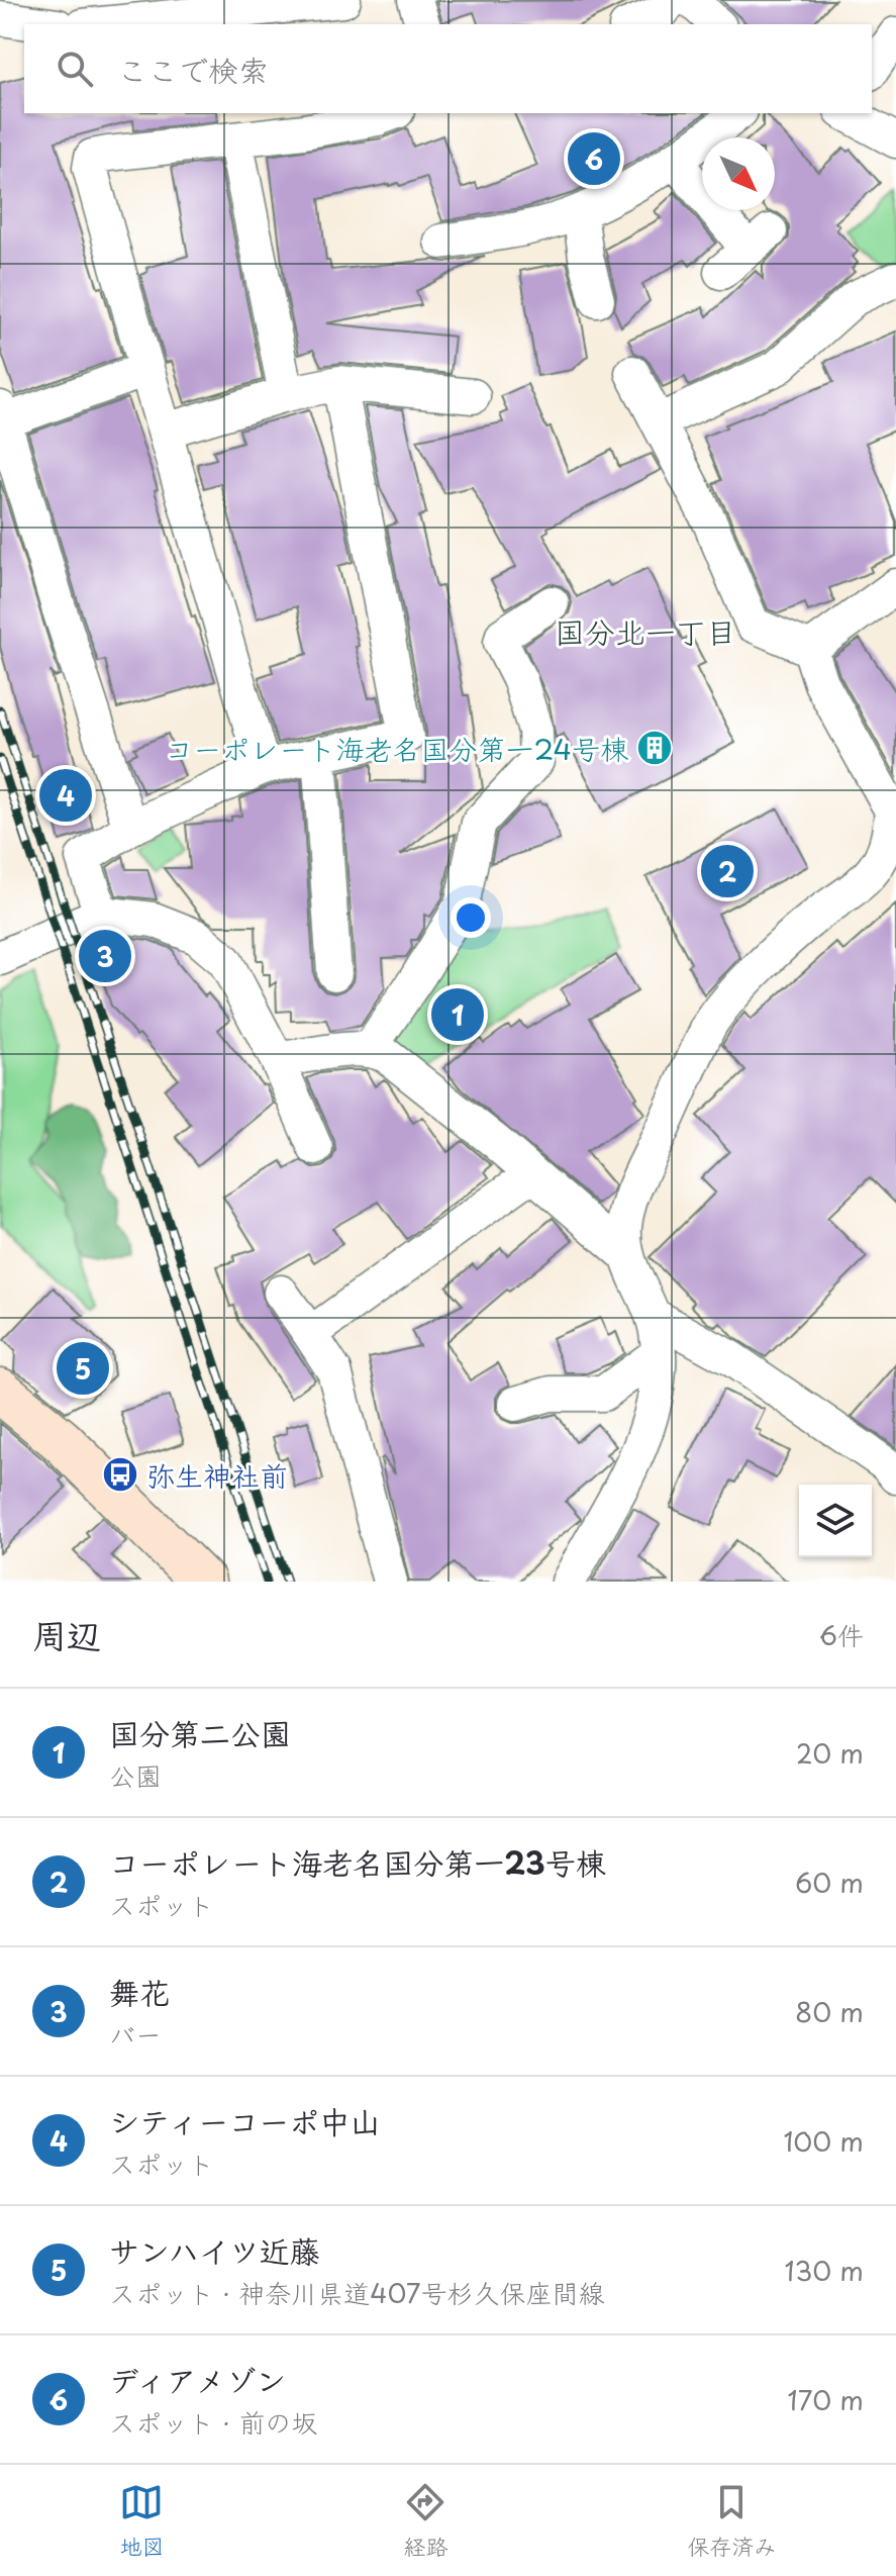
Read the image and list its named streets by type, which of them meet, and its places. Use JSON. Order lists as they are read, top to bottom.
{
  "districts": ["国分北一丁目"],
  "places": {
    "building": ["コーポレート海老名国分第一24号棟"],
    "bus stop": ["弥生神社前"]
  },
  "north": "bottom right",
  "page": {
    "search": "ここで検索",
    "pins": [
      "6",
      "4",
      "2",
      "3",
      "1",
      "5"
    ],
    "heading": ["周辺", "6件"],
    "list": [
      {
        "mark": "1",
        "name": "国分第二公園",
        "note": "公園",
        "value": "20 m"
      },
      {
        "mark": "2",
        "name": "コーポレート海老名国分第一23号棟",
        "note": "スポット",
        "value": "60 m"
      },
      {
        "mark": "3",
        "name": "舞花",
        "note": "バー",
        "value": "80 m"
      },
      {
        "mark": "4",
        "name": "シティーコーポ中山",
        "note": "スポット",
        "value": "100 m"
      },
      {
        "mark": "5",
        "name": "サンハイツ近藤",
        "note": "スポット · 神奈川県道407号杉久保座間線",
        "value": "130 m"
      },
      {
        "mark": "6",
        "name": "ディアメゾン",
        "note": "スポット · 前の坂",
        "value": "170 m"
      }
    ],
    "nav": ["地図", "経路", "保存済み"]
  }
}
